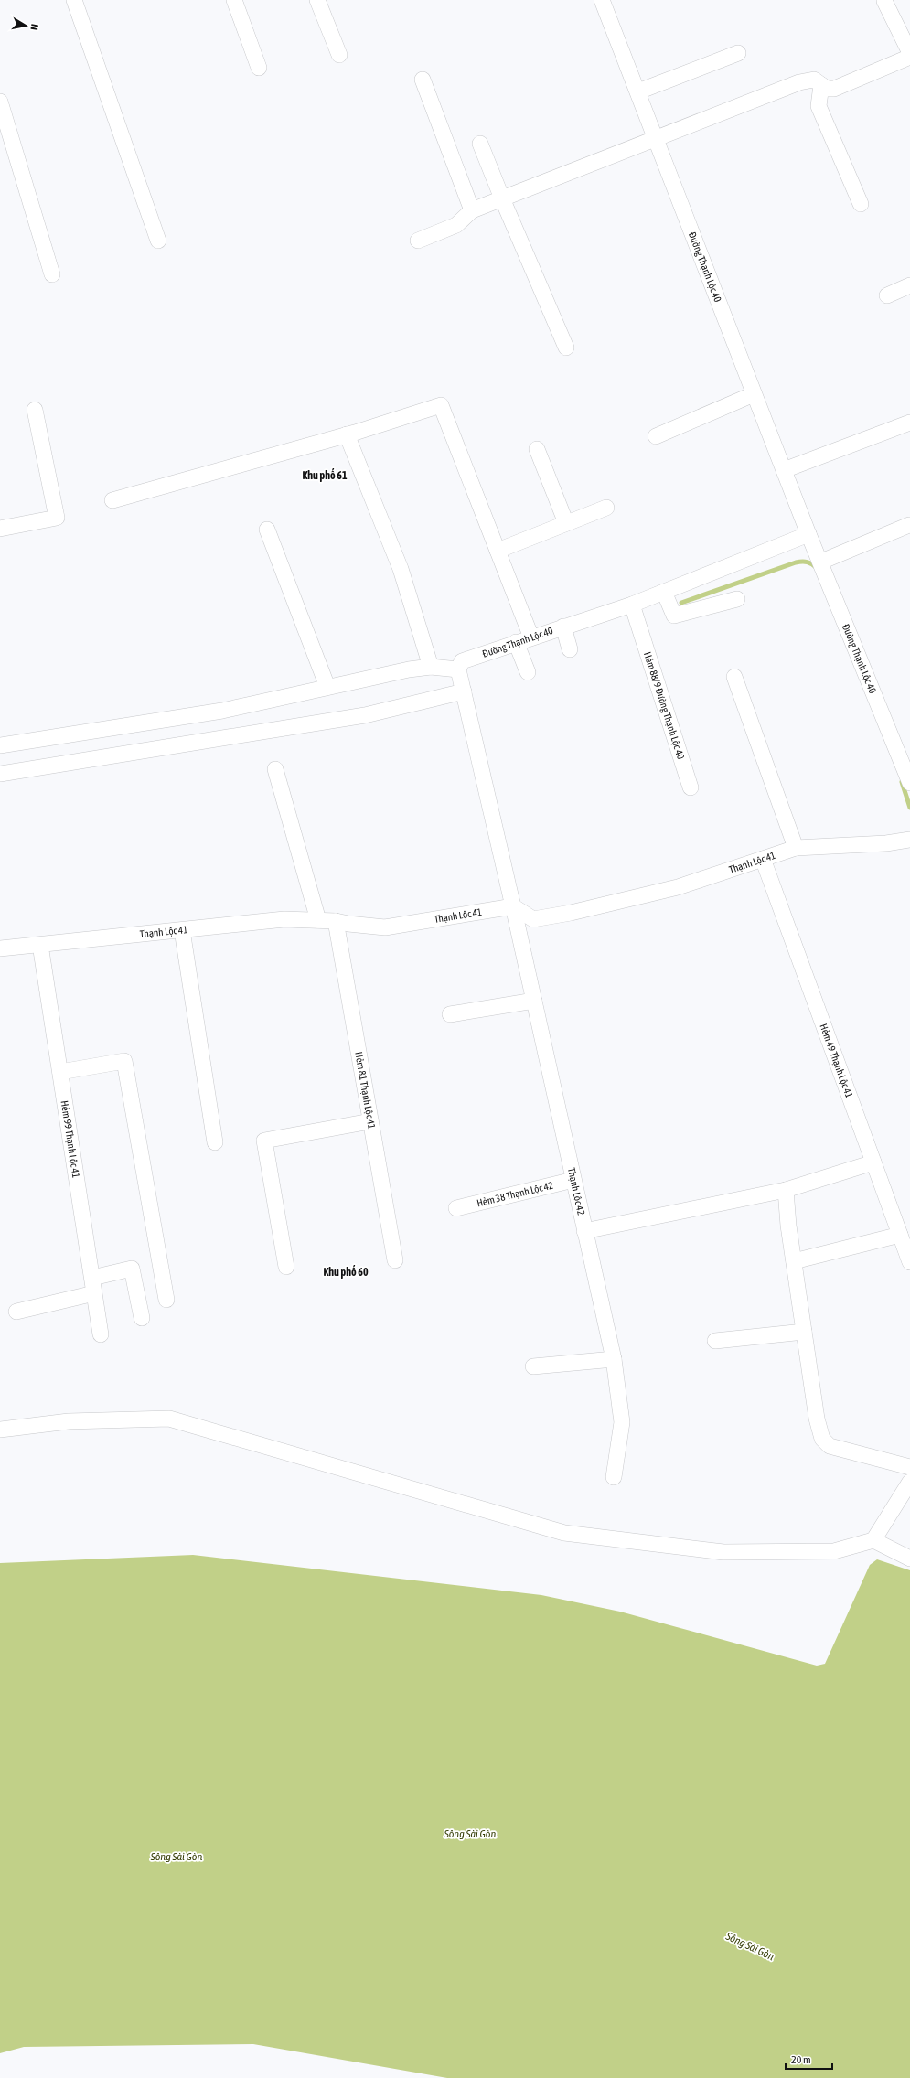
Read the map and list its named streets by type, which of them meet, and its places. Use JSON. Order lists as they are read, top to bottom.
{
  "streets": {
    "street": [
      "Đường Thạnh Lộc 40",
      "Hẻm 88/9 Đường Thạnh Lộc 40",
      "Thạnh Lộc 41",
      "Hẻm 49 Thạnh Lộc 41",
      "Hẻm 81 Thạnh Lộc 41",
      "Hẻm 99 Thạnh Lộc 41",
      "Thạnh Lộc 42",
      "Hẻm 38 Thạnh Lộc 42"
    ]
  },
  "crossings": [
    ["Đường Thạnh Lộc 40", "Hẻm 88/9 Đường Thạnh Lộc 40"],
    ["Thạnh Lộc 41", "Hẻm 49 Thạnh Lộc 41"],
    ["Thạnh Lộc 41", "Hẻm 81 Thạnh Lộc 41"],
    ["Thạnh Lộc 41", "Hẻm 99 Thạnh Lộc 41"],
    ["Thạnh Lộc 41", "Thạnh Lộc 42"],
    ["Thạnh Lộc 42", "Hẻm 38 Thạnh Lộc 42"]
  ],
  "districts": ["Khu phố 61", "Khu phố 60"],
  "water": ["Sông Sài Gòn"],
  "scale_bar": "20 m",
  "north": "right"
}
